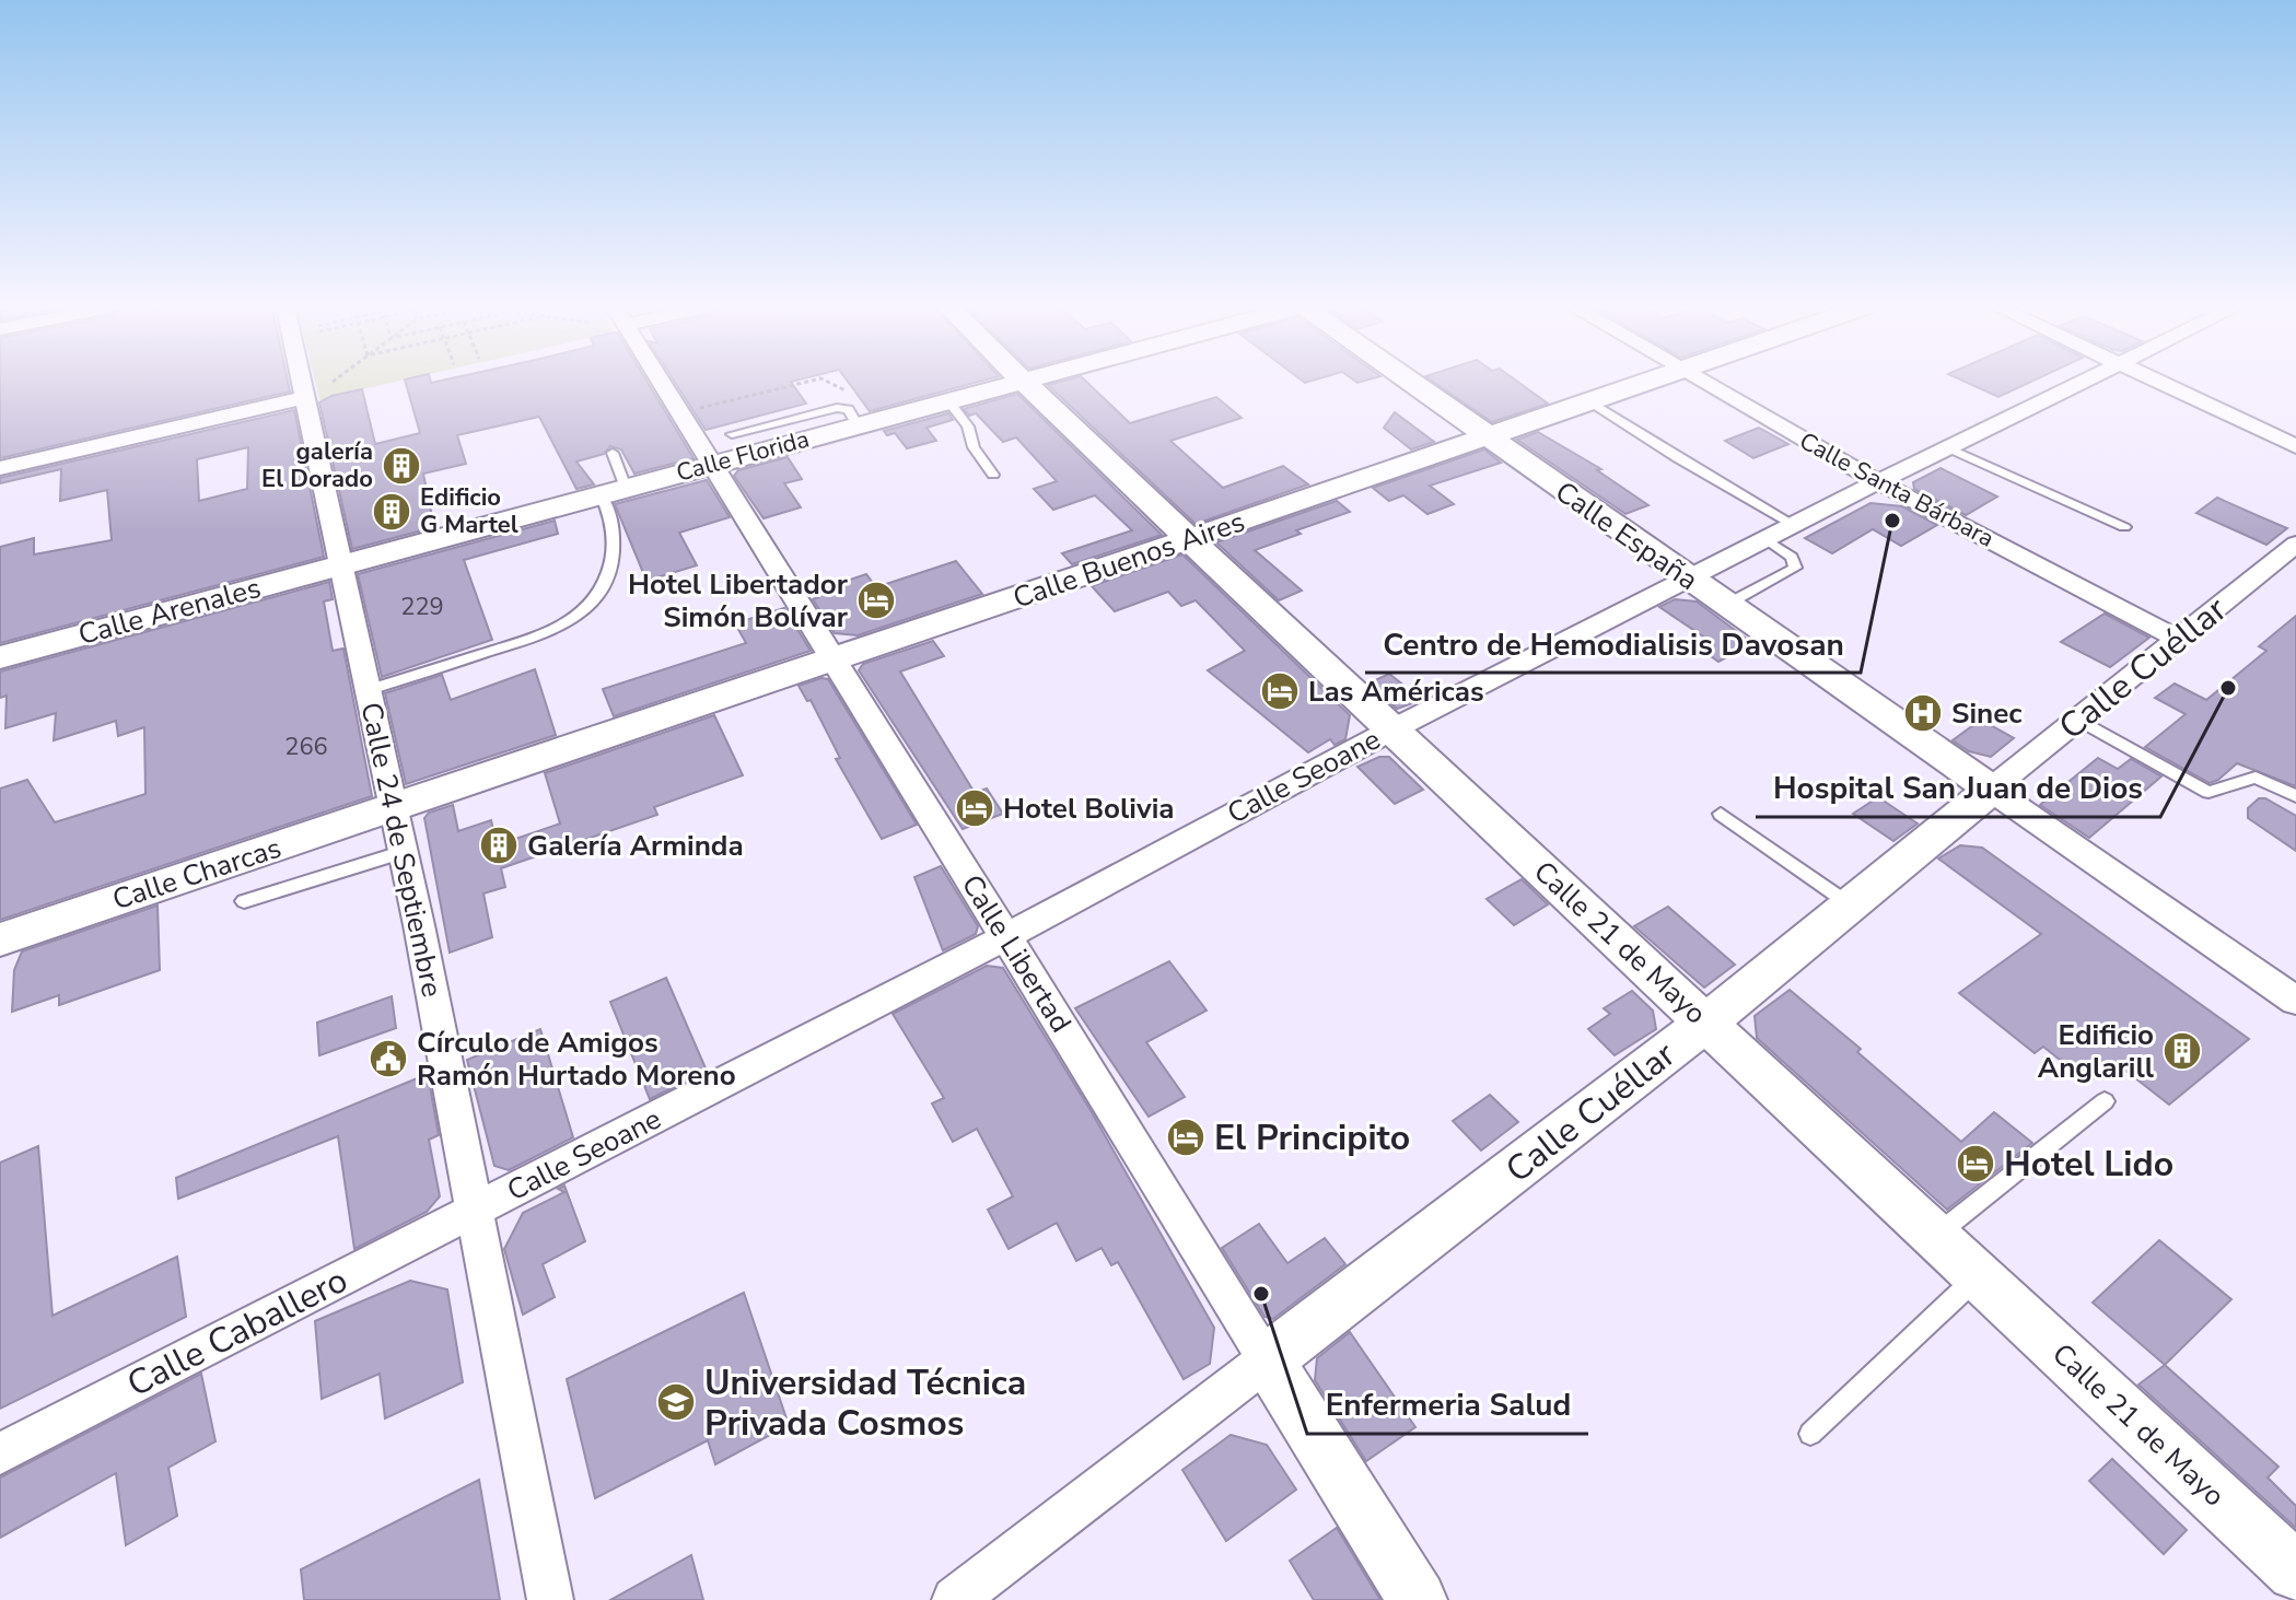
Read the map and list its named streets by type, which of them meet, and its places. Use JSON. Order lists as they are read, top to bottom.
{
  "streets": {
    "street": [
      "Calle Florida",
      "Calle Santa Bárbara",
      "Calle España",
      "Calle Buenos Aires",
      "Calle Arenales",
      "Calle Cuéllar",
      "Calle Seoane",
      "Calle 24 de Septiembre",
      "Calle Charcas",
      "Calle 21 de Mayo",
      "Calle Libertad",
      "Calle Caballero"
    ]
  },
  "crossings": [
    ["Calle Florida", "Calle Arenales"],
    ["Calle Florida", "Calle 24 de Septiembre"],
    ["Calle Florida", "Calle Libertad"],
    ["Calle Santa Bárbara", "Calle Cuéllar"],
    ["Calle Santa Bárbara", "Calle Seoane"],
    ["Calle España", "Calle Buenos Aires"],
    ["Calle España", "Calle Cuéllar"],
    ["Calle España", "Calle Seoane"],
    ["Calle Buenos Aires", "Calle 24 de Septiembre"],
    ["Calle Buenos Aires", "Calle Charcas"],
    ["Calle Buenos Aires", "Calle 21 de Mayo"],
    ["Calle Buenos Aires", "Calle Libertad"],
    ["Calle Arenales", "Calle 24 de Septiembre"],
    ["Calle Cuéllar", "Calle 21 de Mayo"],
    ["Calle Cuéllar", "Calle Libertad"],
    ["Calle Seoane", "Calle 24 de Septiembre"],
    ["Calle Seoane", "Calle 21 de Mayo"],
    ["Calle Seoane", "Calle Libertad"],
    ["Calle Seoane", "Calle Caballero"],
    ["Calle 24 de Septiembre", "Calle Charcas"],
    ["Calle 24 de Septiembre", "Calle Caballero"]
  ],
  "places": {
    "building": [
      "galería El Dorado",
      "Edificio G Martel",
      "Galería Arminda",
      "Edificio Anglarill"
    ],
    "other": ["Centro de Hemodialisis Davosan", "Hospital San Juan de Dios", "Enfermeria Salud"],
    "hotel": [
      "Hotel Libertador Simón Bolívar",
      "Las Américas",
      "Hotel Bolivia",
      "El Principito",
      "Hotel Lido"
    ],
    "hospital": ["Sinec"],
    "public building": ["Círculo de Amigos Ramón Hurtado Moreno"],
    "school or university": ["Universidad Técnica Privada Cosmos"]
  },
  "house_numbers": ["229", "266"]
}
